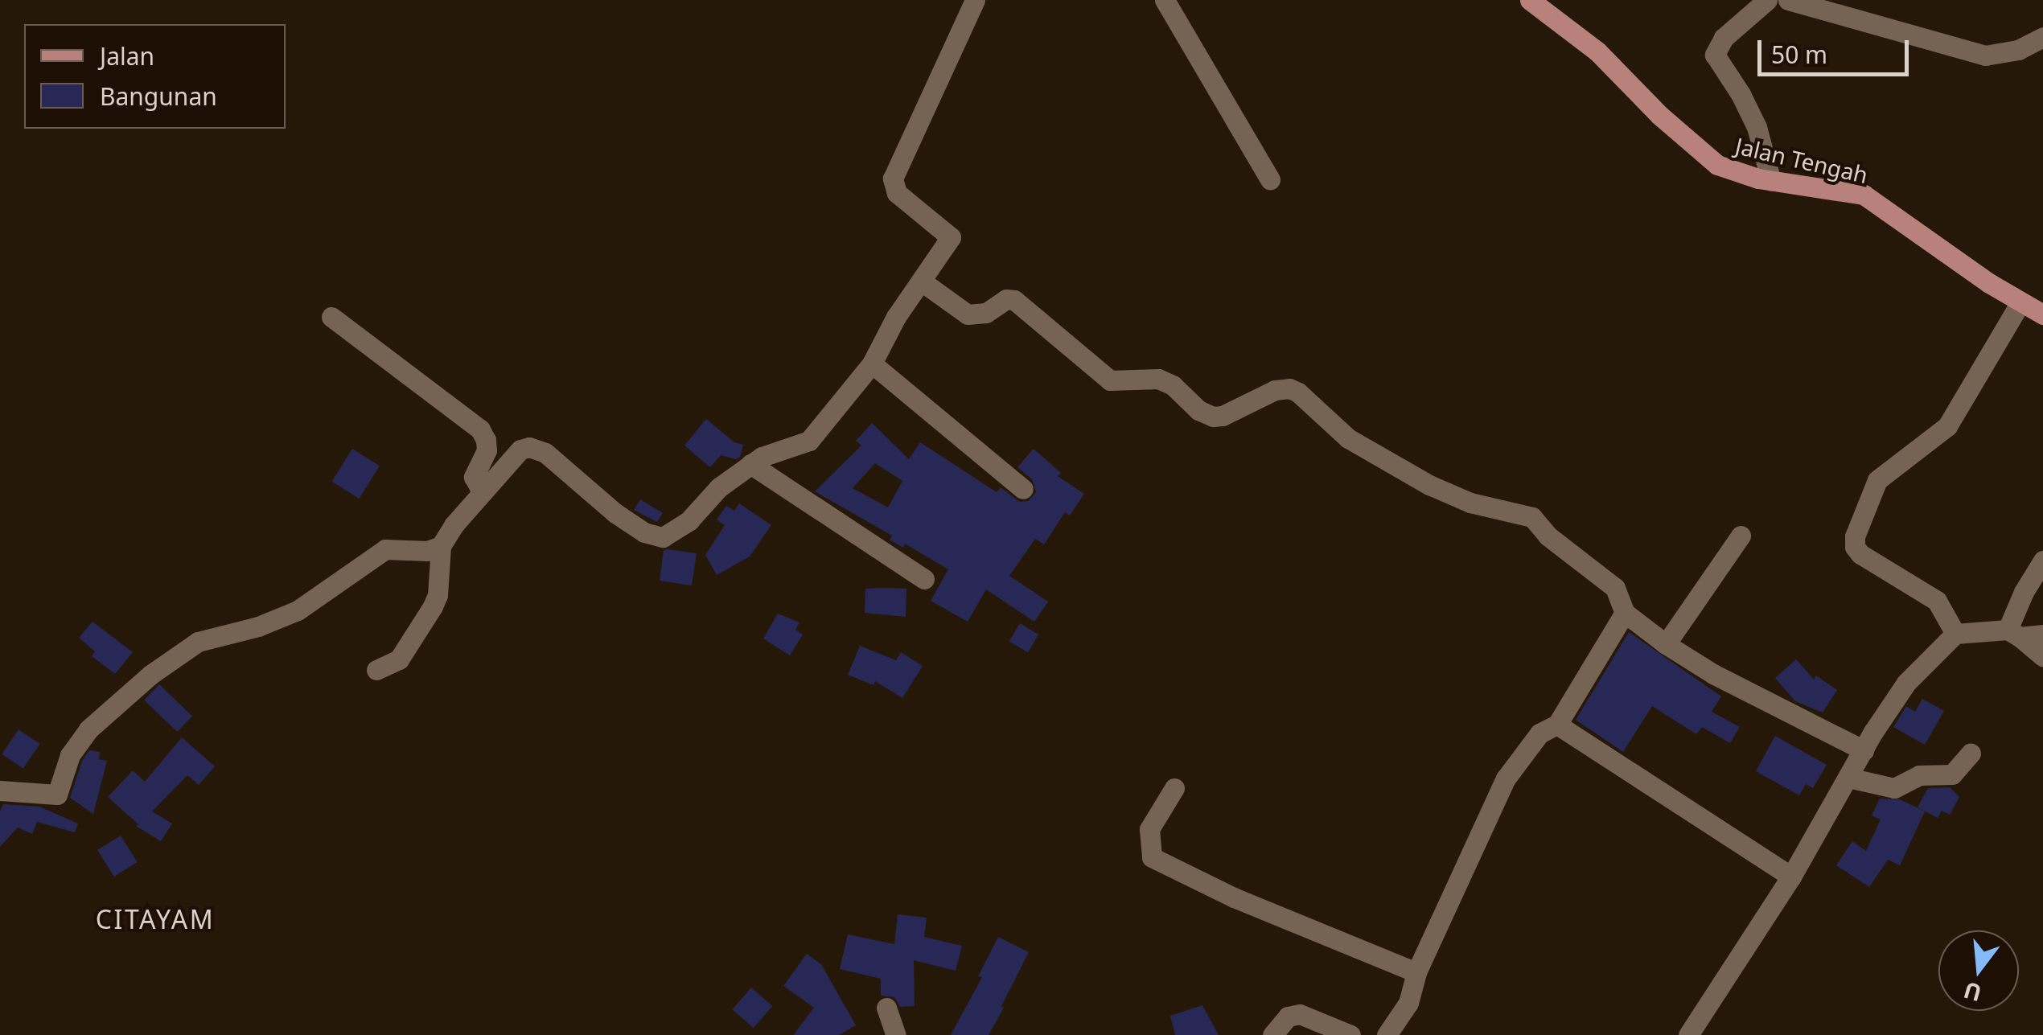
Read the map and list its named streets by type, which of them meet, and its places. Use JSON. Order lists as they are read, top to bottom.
{
  "streets": {
    "main road": ["Jalan Tengah"]
  },
  "districts": ["CITAYAM"],
  "legend": ["Jalan", "Bangunan"],
  "scale_bar": "50 m",
  "north": "bottom"
}
